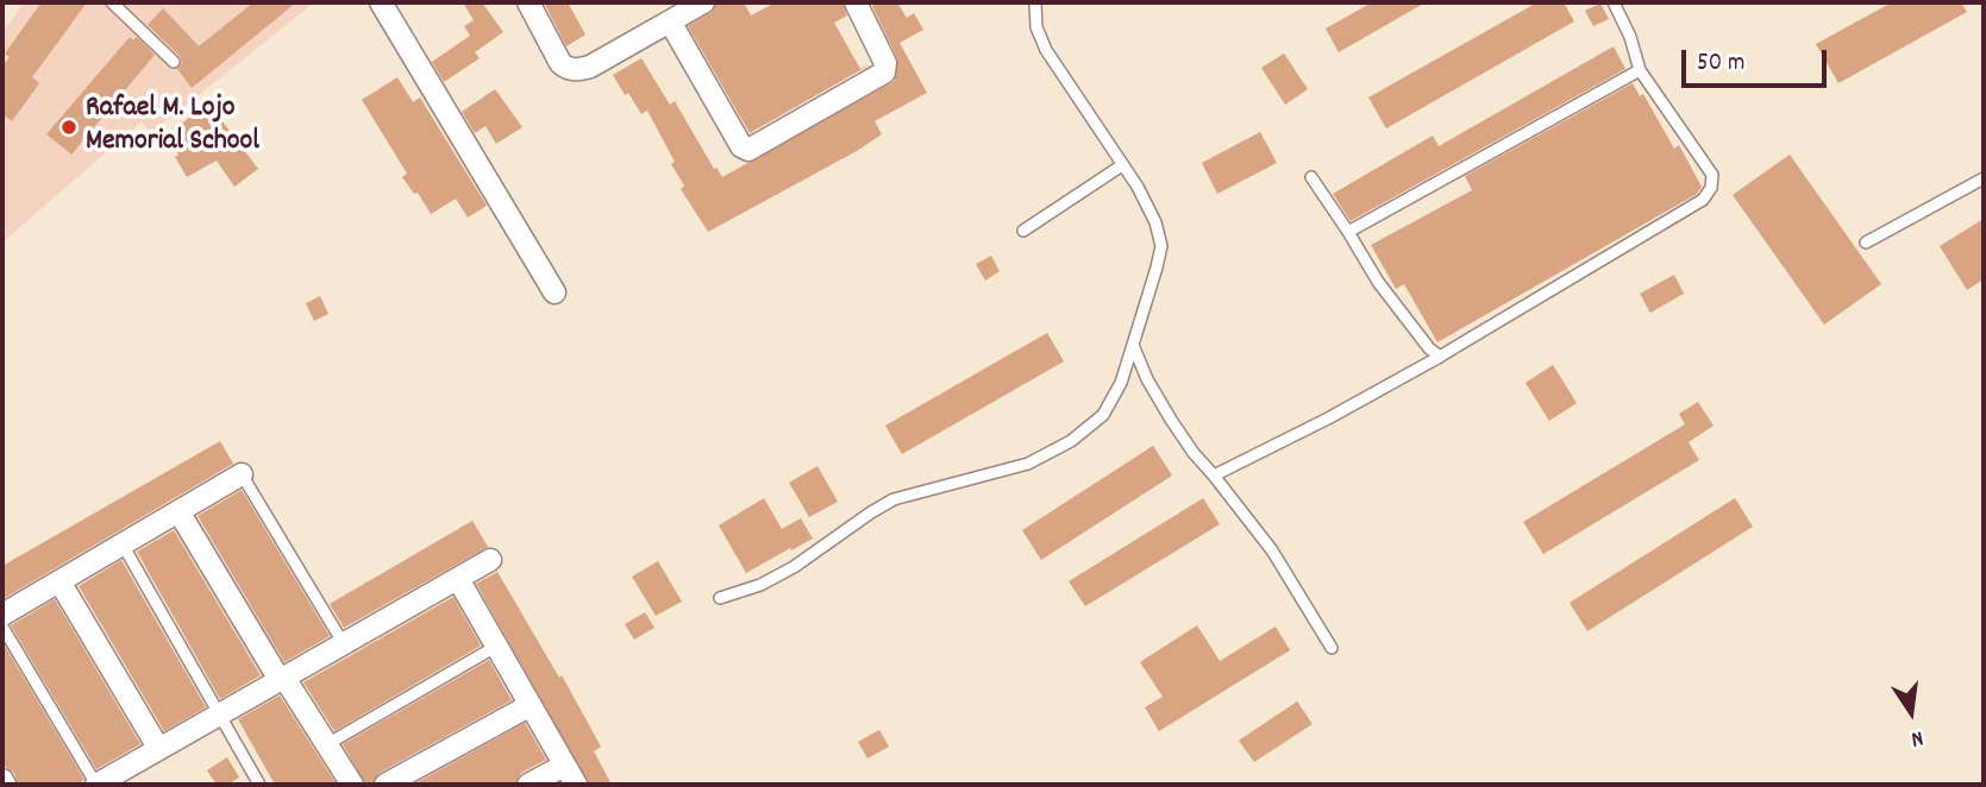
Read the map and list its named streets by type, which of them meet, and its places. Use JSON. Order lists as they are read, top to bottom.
{
  "places": ["Rafael M. Lojo Memorial School"],
  "scale_bar": "50 m",
  "north": "bottom"
}
